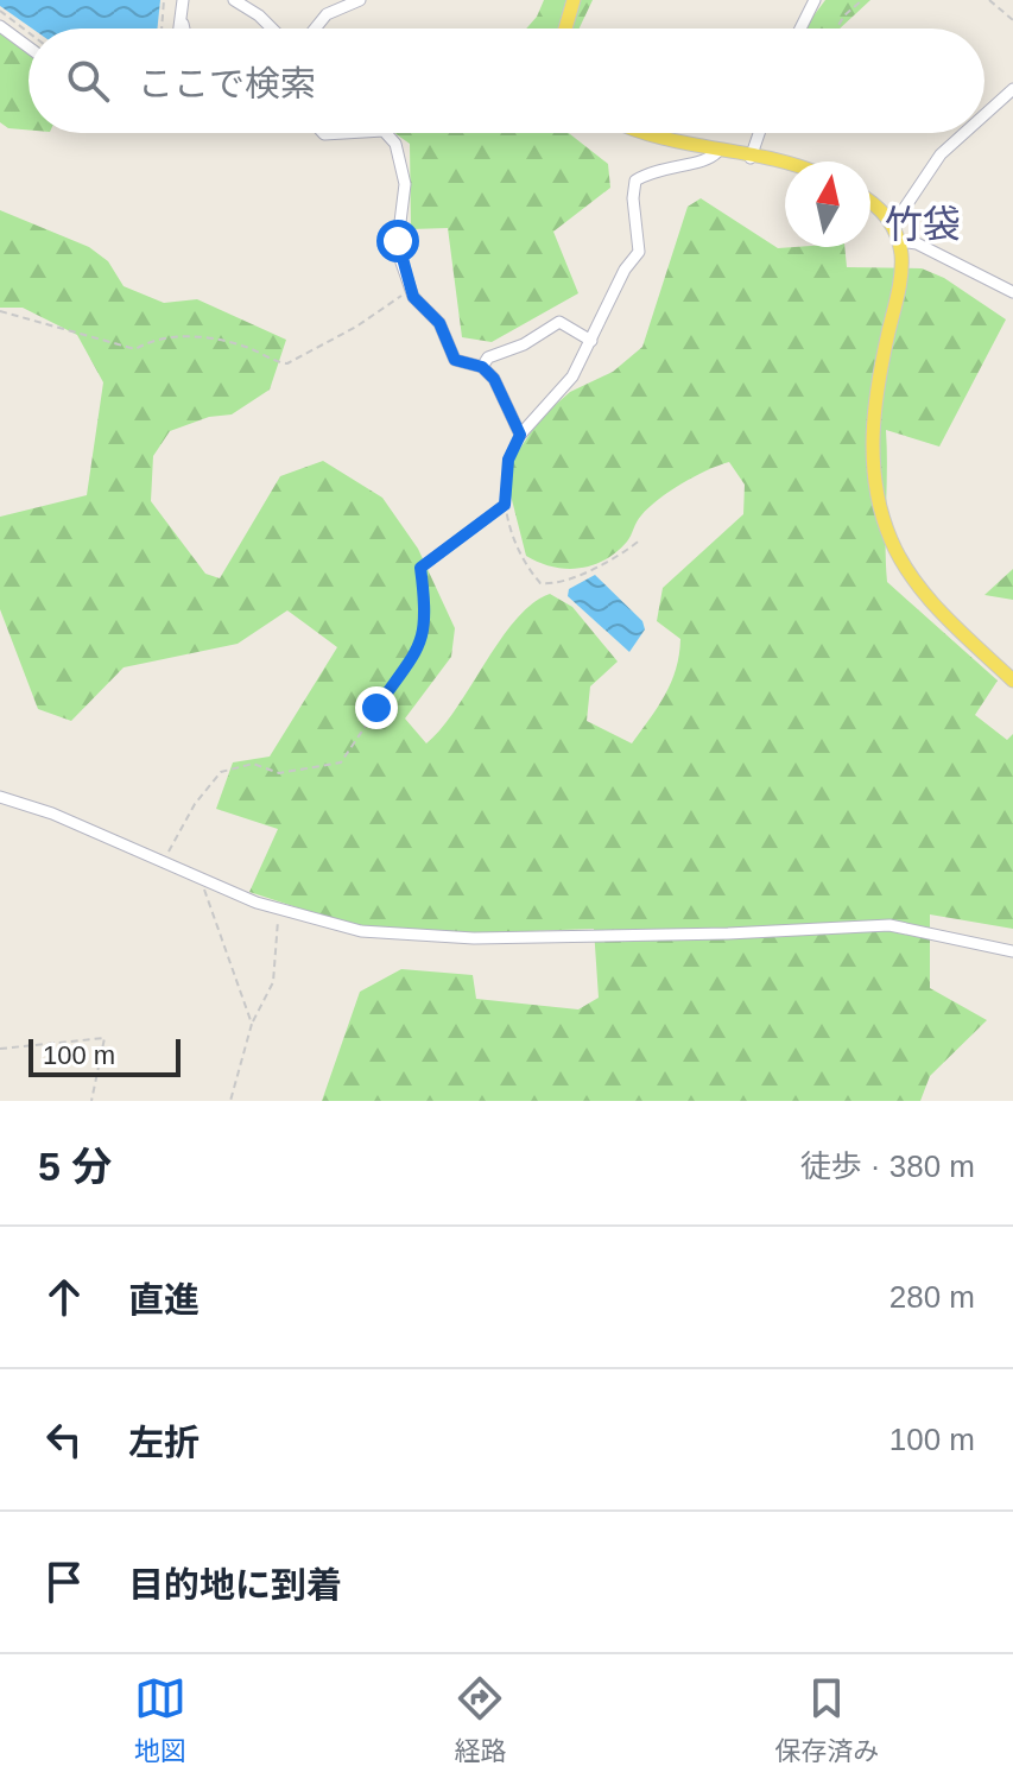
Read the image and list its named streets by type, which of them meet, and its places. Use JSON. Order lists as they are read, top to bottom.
{
  "districts": ["竹袋"],
  "scale_bar": "100 m",
  "north": "top",
  "page": {
    "search": "ここで検索",
    "scale": "100 m",
    "heading": ["5 分", "徒歩 · 380 m"],
    "list": [
      ["直進", "280 m"],
      ["左折", "100 m"],
      "目的地に到着"
    ],
    "nav": ["地図", "経路", "保存済み"]
  }
}
